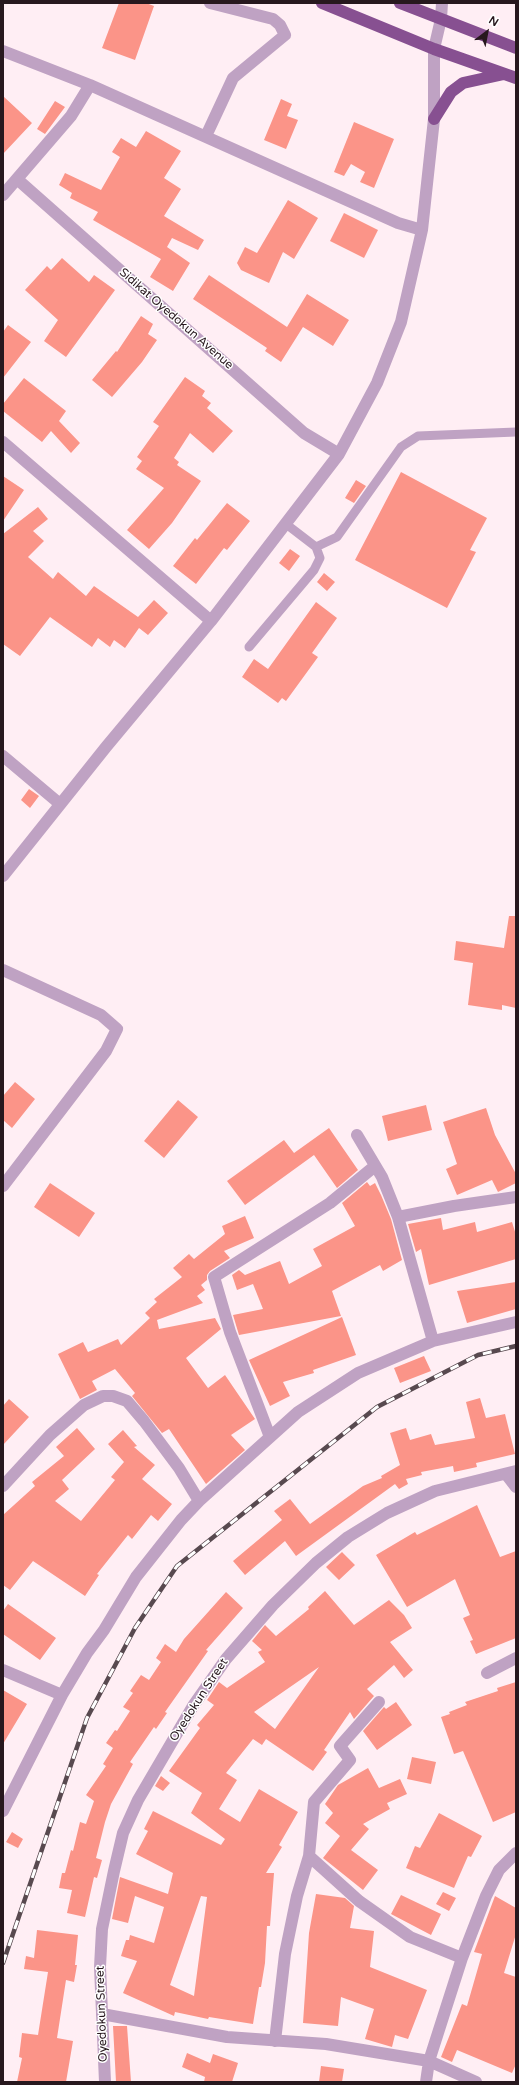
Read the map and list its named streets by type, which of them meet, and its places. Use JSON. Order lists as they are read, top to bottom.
{
  "streets": {
    "street": ["Sidikat Oyedokun Avenue", "Oyedokun Street"]
  },
  "north": "top right"
}
